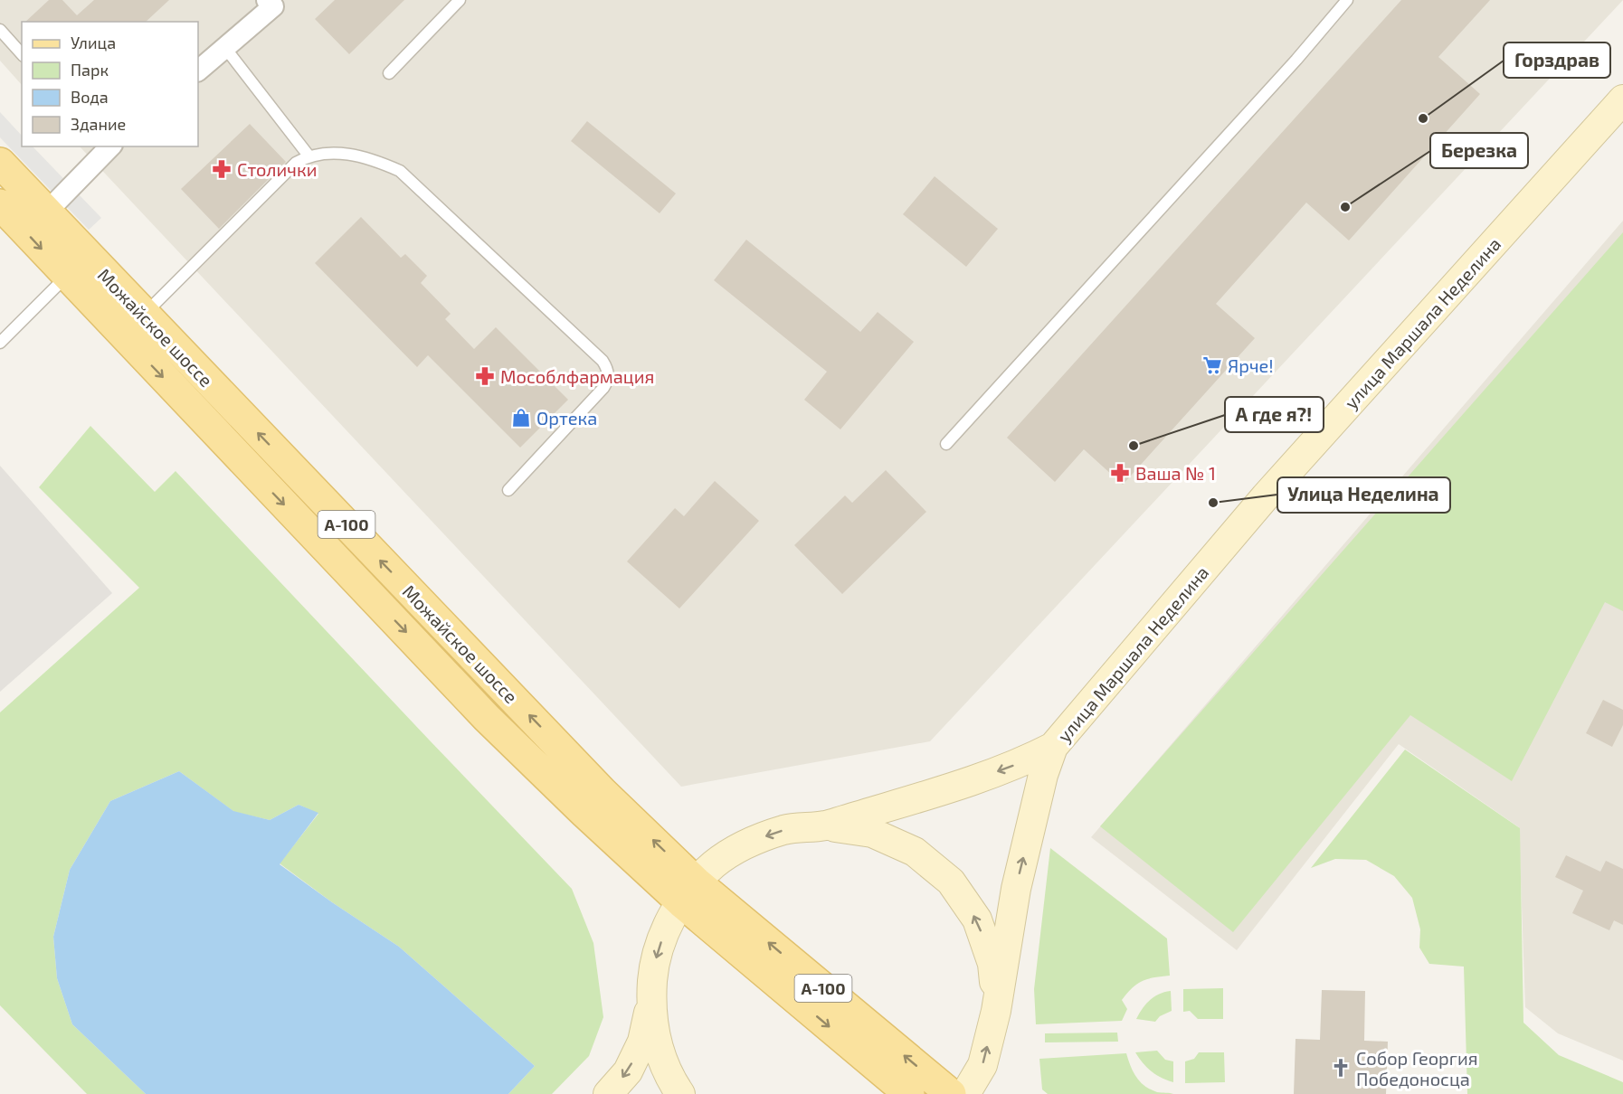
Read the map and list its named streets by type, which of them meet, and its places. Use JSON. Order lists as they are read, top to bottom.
{
  "streets": {
    "main road": ["Можайское шоссе", "А-100"],
    "street": ["улица Маршала Неделина"]
  },
  "places": {
    "other": [
      "Горздрав",
      "Березка",
      "А где я?!",
      "Улица Неделина"
    ],
    "pharmacy": ["Столички", "Мособлфармация", "Ваша № 1"],
    "supermarket": ["Ярче!"],
    "shop": ["Ортека"],
    "church": ["Собор Георгия Победоносца"]
  },
  "legend": [
    "Улица",
    "Парк",
    "Вода",
    "Здание"
  ]
}
